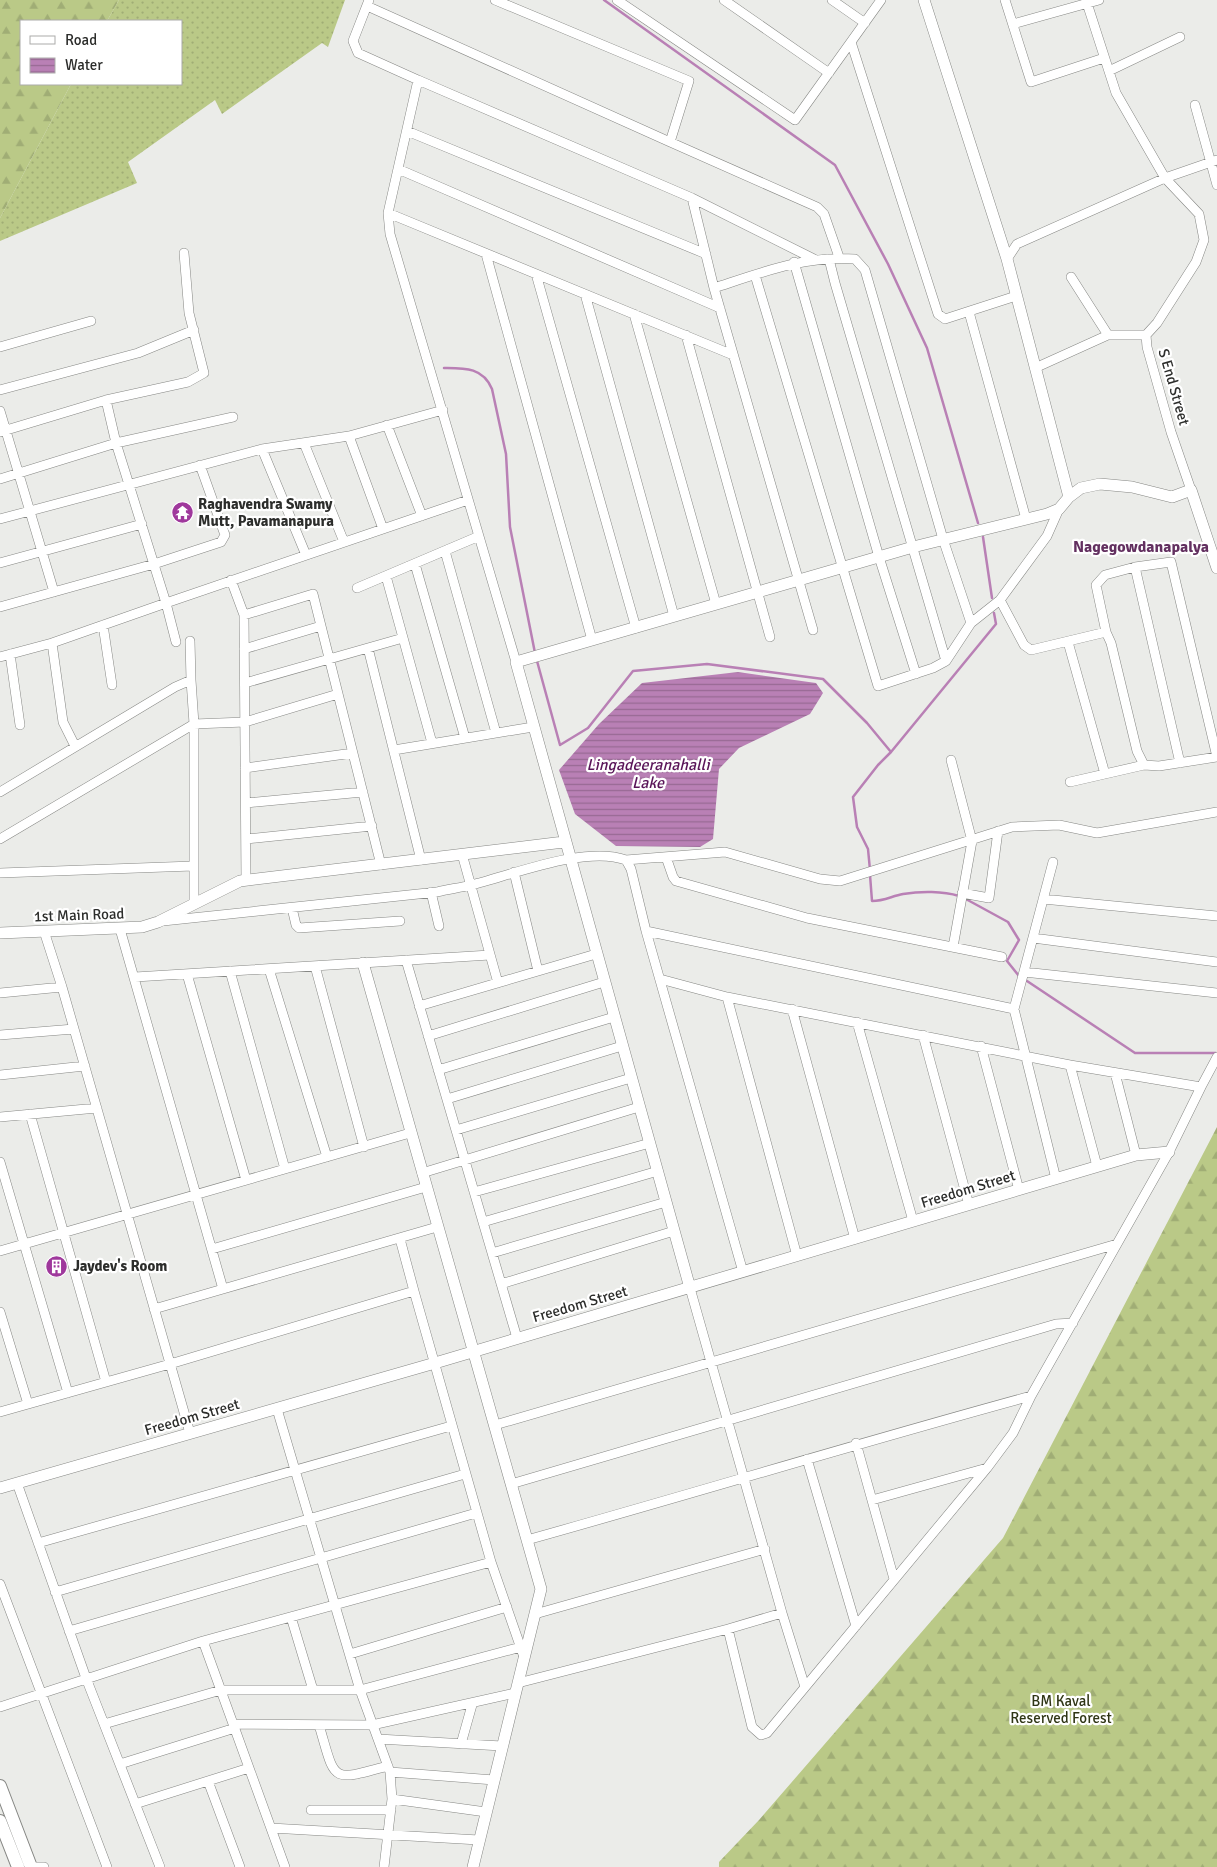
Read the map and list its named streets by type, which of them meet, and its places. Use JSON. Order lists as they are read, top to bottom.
{
  "streets": {
    "street": ["S End Street", "1st Main Road", "Freedom Street"]
  },
  "districts": ["Nagegowdanapalya"],
  "water": ["Lingadeeranahalli Lake"],
  "parks": ["BM Kaval Reserved Forest"],
  "places": {
    "temple": ["Raghavendra Swamy Mutt, Pavamanapura"],
    "building": ["Jaydev's Room"]
  },
  "legend": ["Road", "Water"]
}
